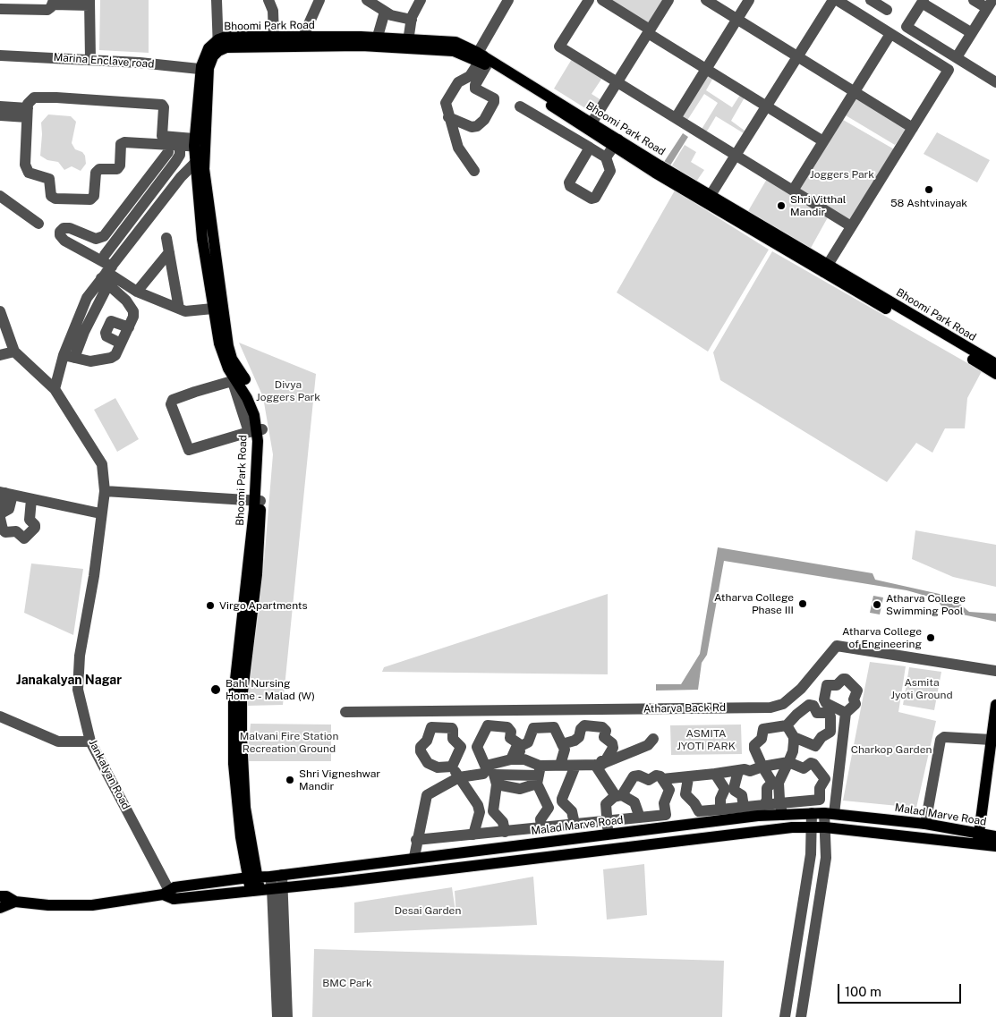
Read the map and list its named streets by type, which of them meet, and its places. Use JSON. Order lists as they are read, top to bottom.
{
  "streets": {
    "main road": ["Bhoomi Park Road", "Malad Marve Road"],
    "street": ["Marina Enclave road", "Atharva Back Rd", "Jankalyan Road"]
  },
  "crossings": [
    ["Bhoomi Park Road", "Marina Enclave road"],
    ["Bhoomi Park Road", "Malad Marve Road"],
    ["Jankalyan Road", "Malad Marve Road"]
  ],
  "districts": ["Janakalyan Nagar"],
  "parks": [
    "Joggers Park",
    "Divya Joggers Park",
    "Asmita Jyoti Ground",
    "ASMITA JYOTI PARK",
    "Malvani Fire Station Recreation Ground",
    "Charkop Garden",
    "Desai Garden",
    "BMC Park"
  ],
  "places": [
    "58 Ashtvinayak",
    "Shri Vitthal Mandir",
    "Atharva College Phase III",
    "Atharva College Swimming Pool",
    "Virgo Apartments",
    "Atharva College of Engineering",
    "Bahl Nursing Home - Malad (W)",
    "Shri Vigneshwar Mandir"
  ],
  "scale_bar": "100 m"
}
